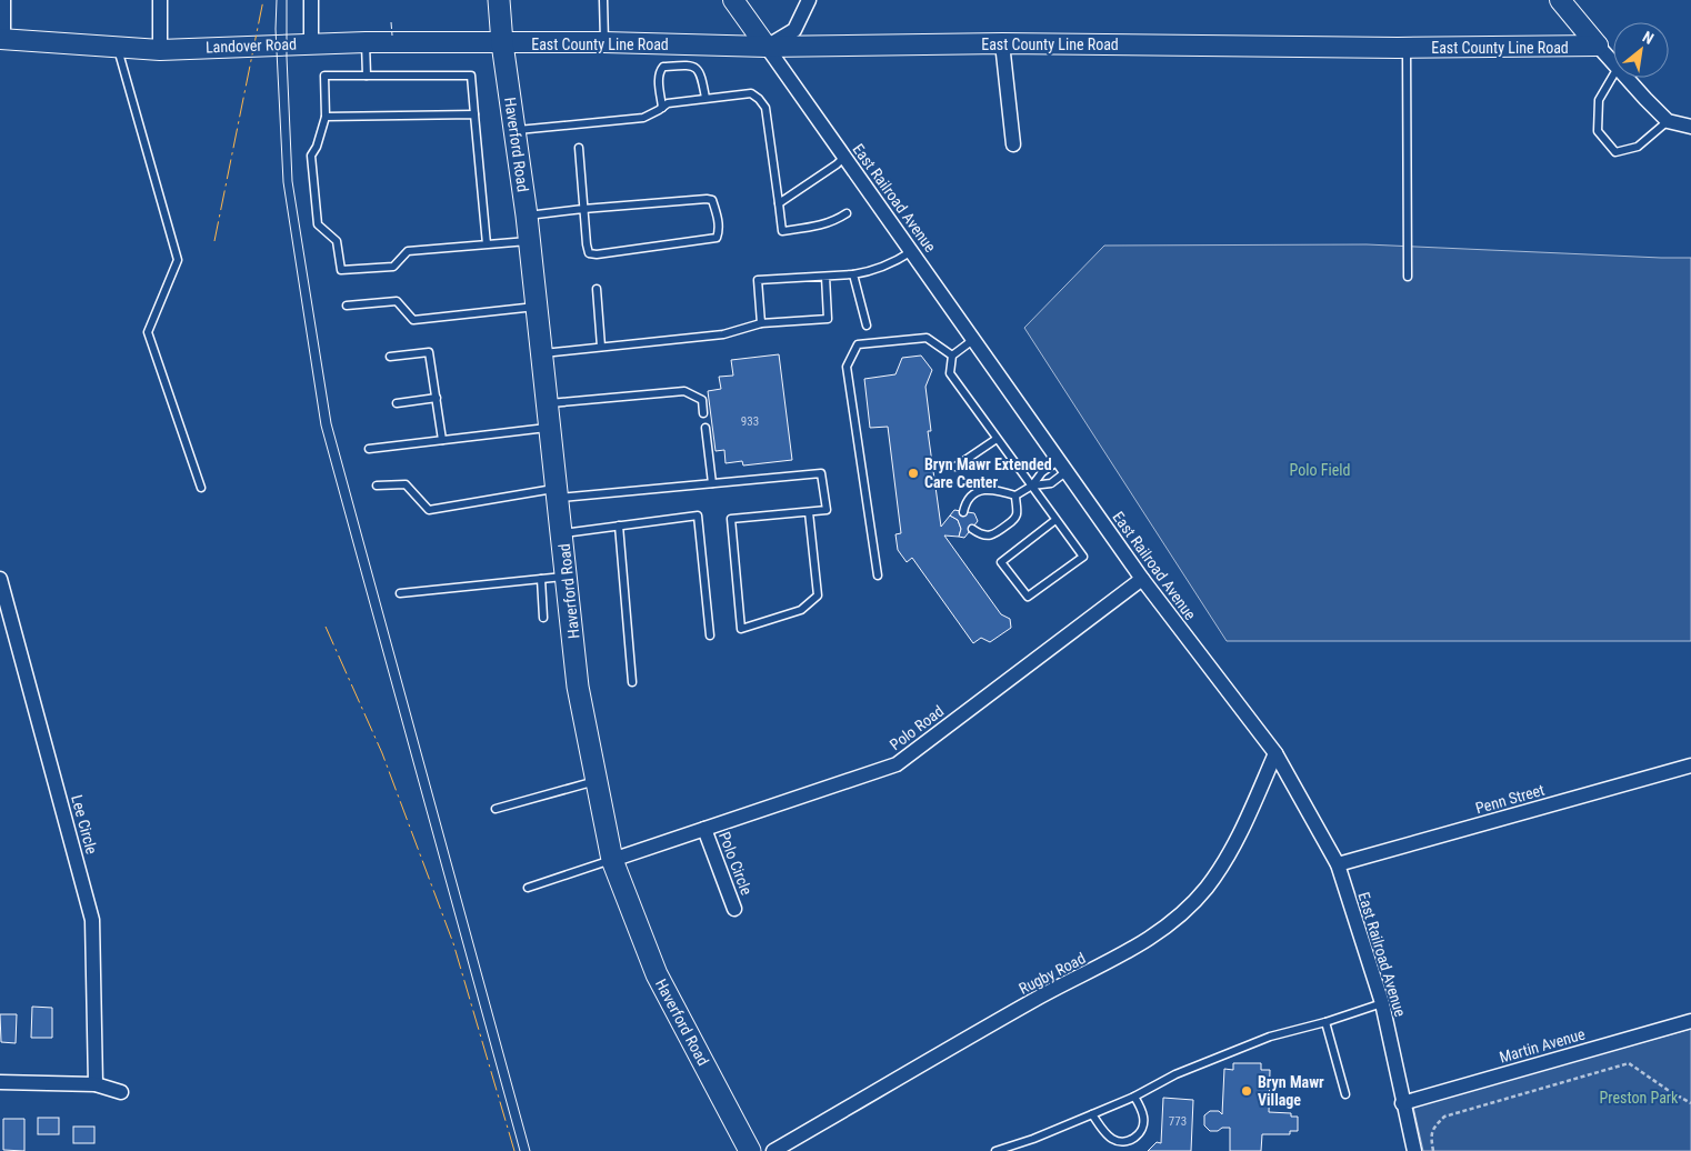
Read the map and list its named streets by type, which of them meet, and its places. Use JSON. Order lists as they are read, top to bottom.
{
  "streets": {
    "main road": ["Haverford Road"],
    "street": [
      "East County Line Road",
      "Landover Road",
      "East Railroad Avenue",
      "Polo Road",
      "Penn Street",
      "Lee Circle",
      "Polo Circle",
      "Rugby Road",
      "Martin Avenue"
    ]
  },
  "crossings": [
    ["East County Line Road", "Landover Road"],
    ["East County Line Road", "Haverford Road"],
    ["East County Line Road", "East Railroad Avenue"],
    ["Landover Road", "Haverford Road"],
    ["Haverford Road", "Polo Road"],
    ["East Railroad Avenue", "Polo Road"],
    ["East Railroad Avenue", "Penn Street"],
    ["East Railroad Avenue", "Rugby Road"],
    ["East Railroad Avenue", "Martin Avenue"],
    ["Polo Road", "Polo Circle"]
  ],
  "parks": ["Polo Field", "Preston Park"],
  "places": ["Bryn Mawr Extended Care Center", "Bryn Mawr Village"],
  "house_numbers": ["933", "773"],
  "north": "top right"
}
